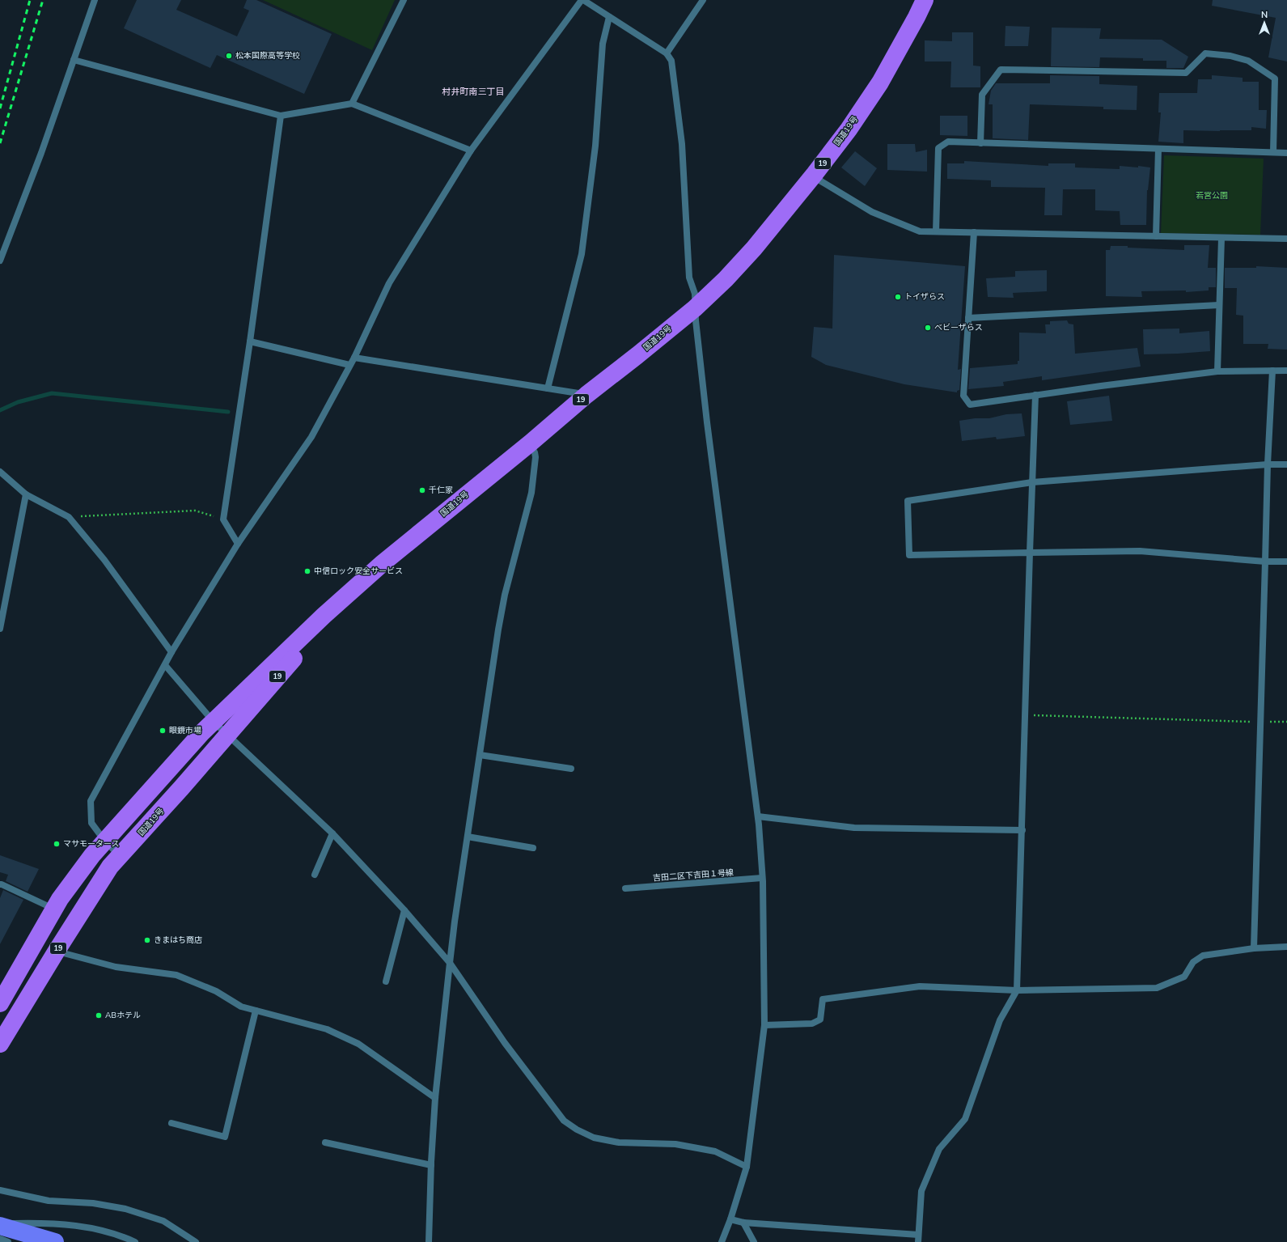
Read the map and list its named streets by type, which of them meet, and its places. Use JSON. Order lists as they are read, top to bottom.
{
  "streets": {
    "highway": ["国道19号", "19"],
    "street": ["吉田二区下吉田１号線"]
  },
  "districts": ["村井町南三丁目"],
  "parks": ["若宮公園"],
  "places": [
    "松本国際高等学校",
    "トイザらス",
    "ベビーザらス",
    "千仁家",
    "中信ロック安全サービス",
    "眼鏡市場",
    "マサモータース",
    "きまはち商店",
    "ABホテル"
  ],
  "north": "top"
}
